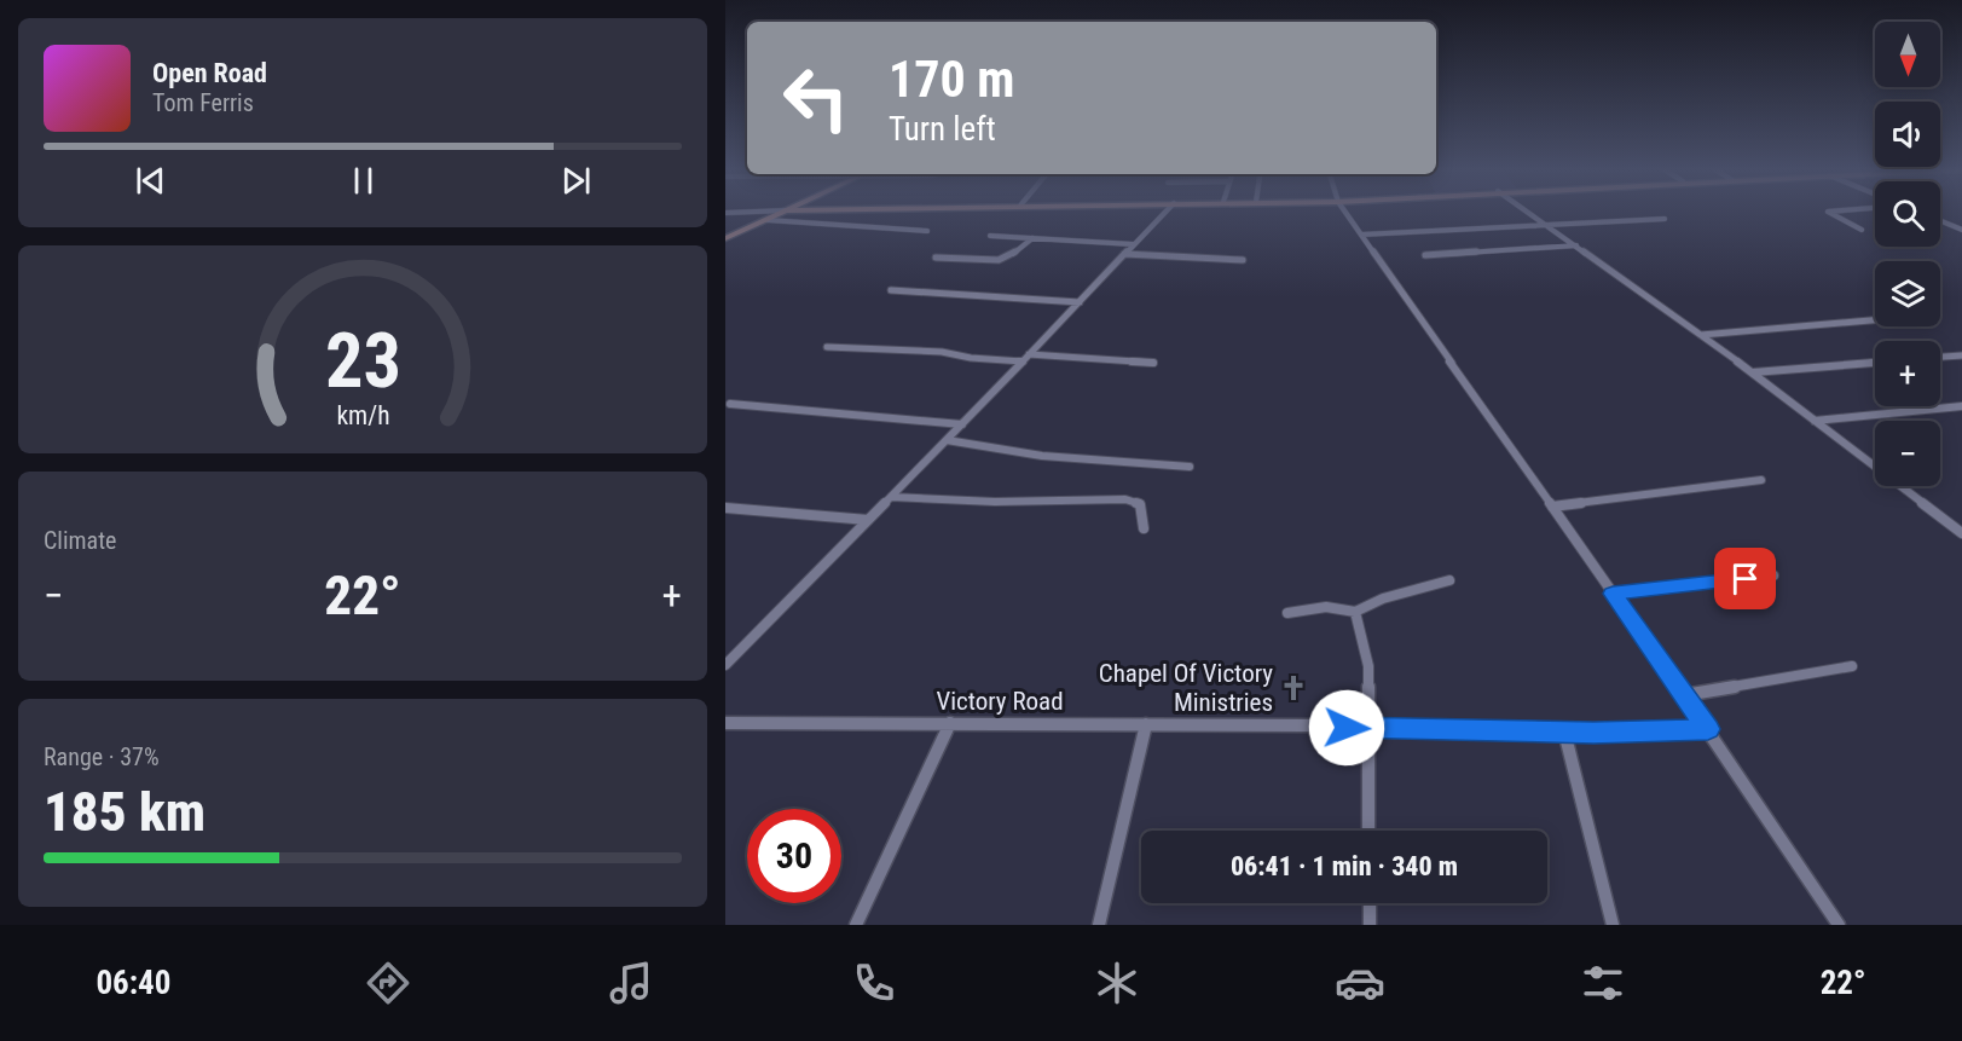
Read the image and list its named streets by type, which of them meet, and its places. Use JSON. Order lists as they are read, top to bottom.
{
  "streets": {
    "street": ["Victory Road"]
  },
  "places": {
    "church": ["Chapel Of Victory Ministries"]
  },
  "north": "bottom",
  "page": {
    "map_buttons": ["+", "−"],
    "turn": ["170 m", "Turn left"],
    "song": ["Open Road", "Tom Ferris"],
    "tile": [
      "Climate",
      ["Range · 37%", "185 km"]
    ],
    "heat": ["−", "22°", "+"],
    "limit": "30",
    "trip": "06:41 · 1 min · 340 m",
    "tabs": ["06:40", "22°"],
    "gauge": ["23", "km/h"]
  }
}
